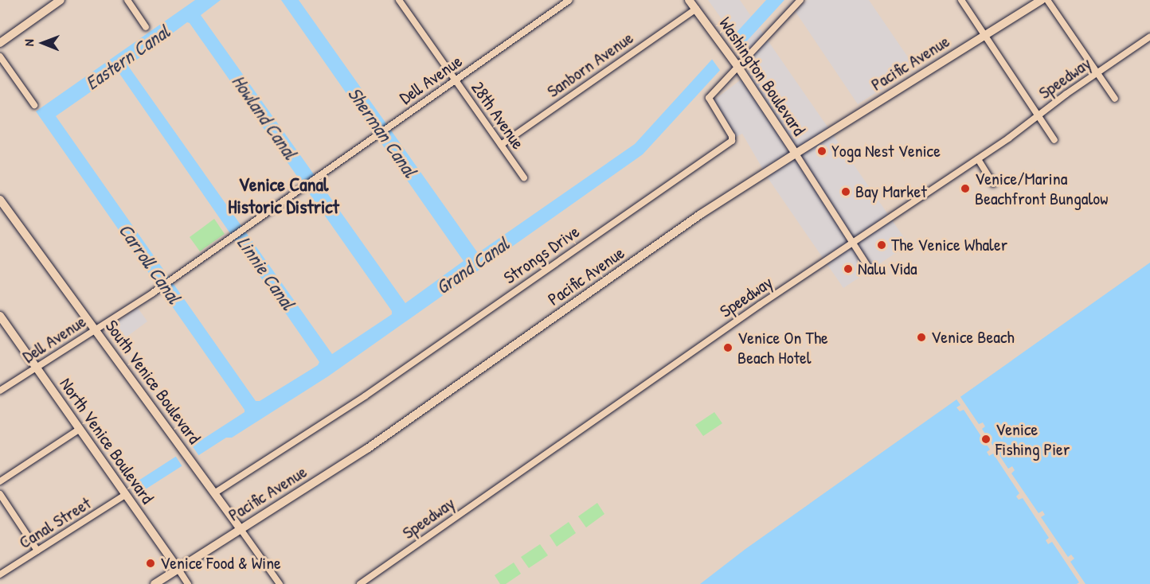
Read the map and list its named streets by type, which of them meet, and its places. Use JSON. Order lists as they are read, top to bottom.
{
  "streets": {
    "main road": [
      "Pacific Avenue",
      "Washington Boulevard",
      "South Venice Boulevard",
      "North Venice Boulevard"
    ],
    "street": [
      "Sanborn Avenue",
      "Speedway",
      "Dell Avenue",
      "28th Avenue",
      "Strongs Drive",
      "Canal Street"
    ]
  },
  "crossings": [
    ["Pacific Avenue", "Washington Boulevard"],
    ["Pacific Avenue", "South Venice Boulevard"],
    ["Pacific Avenue", "North Venice Boulevard"],
    ["Sanborn Avenue", "Washington Boulevard"],
    ["Sanborn Avenue", "28th Avenue"],
    ["Washington Boulevard", "Speedway"],
    ["Washington Boulevard", "Strongs Drive"],
    ["Dell Avenue", "28th Avenue"],
    ["Dell Avenue", "South Venice Boulevard"],
    ["Dell Avenue", "North Venice Boulevard"],
    ["Strongs Drive", "South Venice Boulevard"],
    ["North Venice Boulevard", "Canal Street"]
  ],
  "districts": ["Venice Canal Historic District"],
  "water": [
    "Eastern Canal",
    "Howland Canal",
    "Sherman Canal",
    "Carroll Canal",
    "Grand Canal",
    "Linnie Canal"
  ],
  "places": [
    "Yoga Nest Venice",
    "Venice/Marina Beachfront Bungalow",
    "Bay Market",
    "The Venice Whaler",
    "Nalu Vida",
    "Venice Beach",
    "Venice On The Beach Hotel",
    "Venice Fishing Pier",
    "Venice Food & Wine"
  ],
  "north": "left"
}
